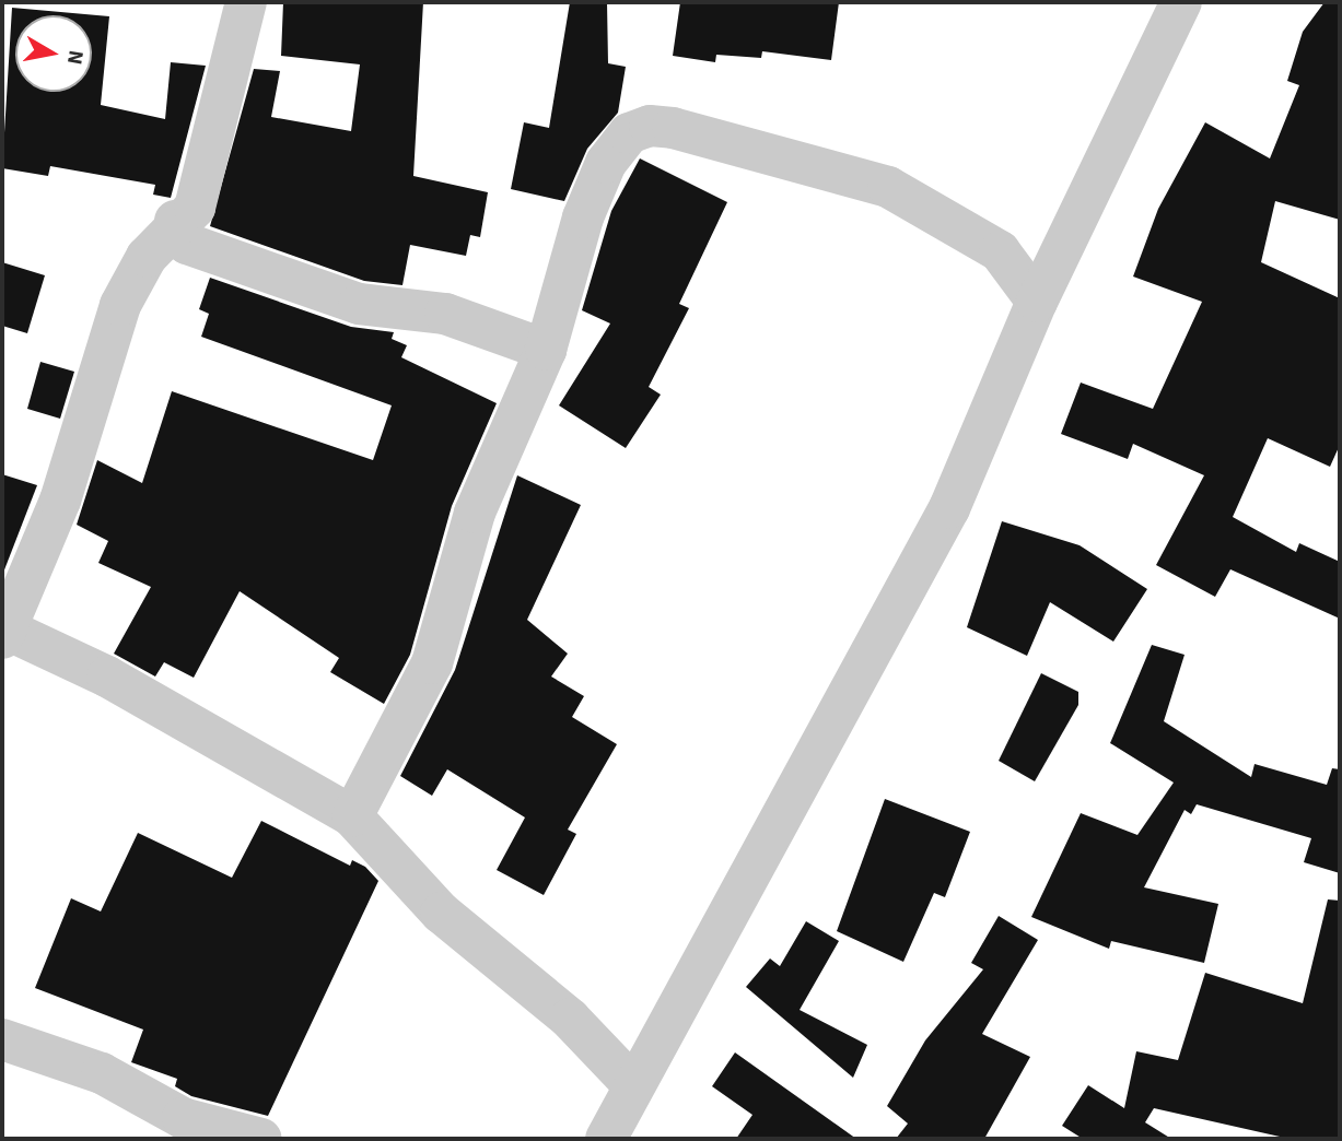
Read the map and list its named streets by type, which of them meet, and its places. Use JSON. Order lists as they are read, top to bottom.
{
  "north": "right"
}
